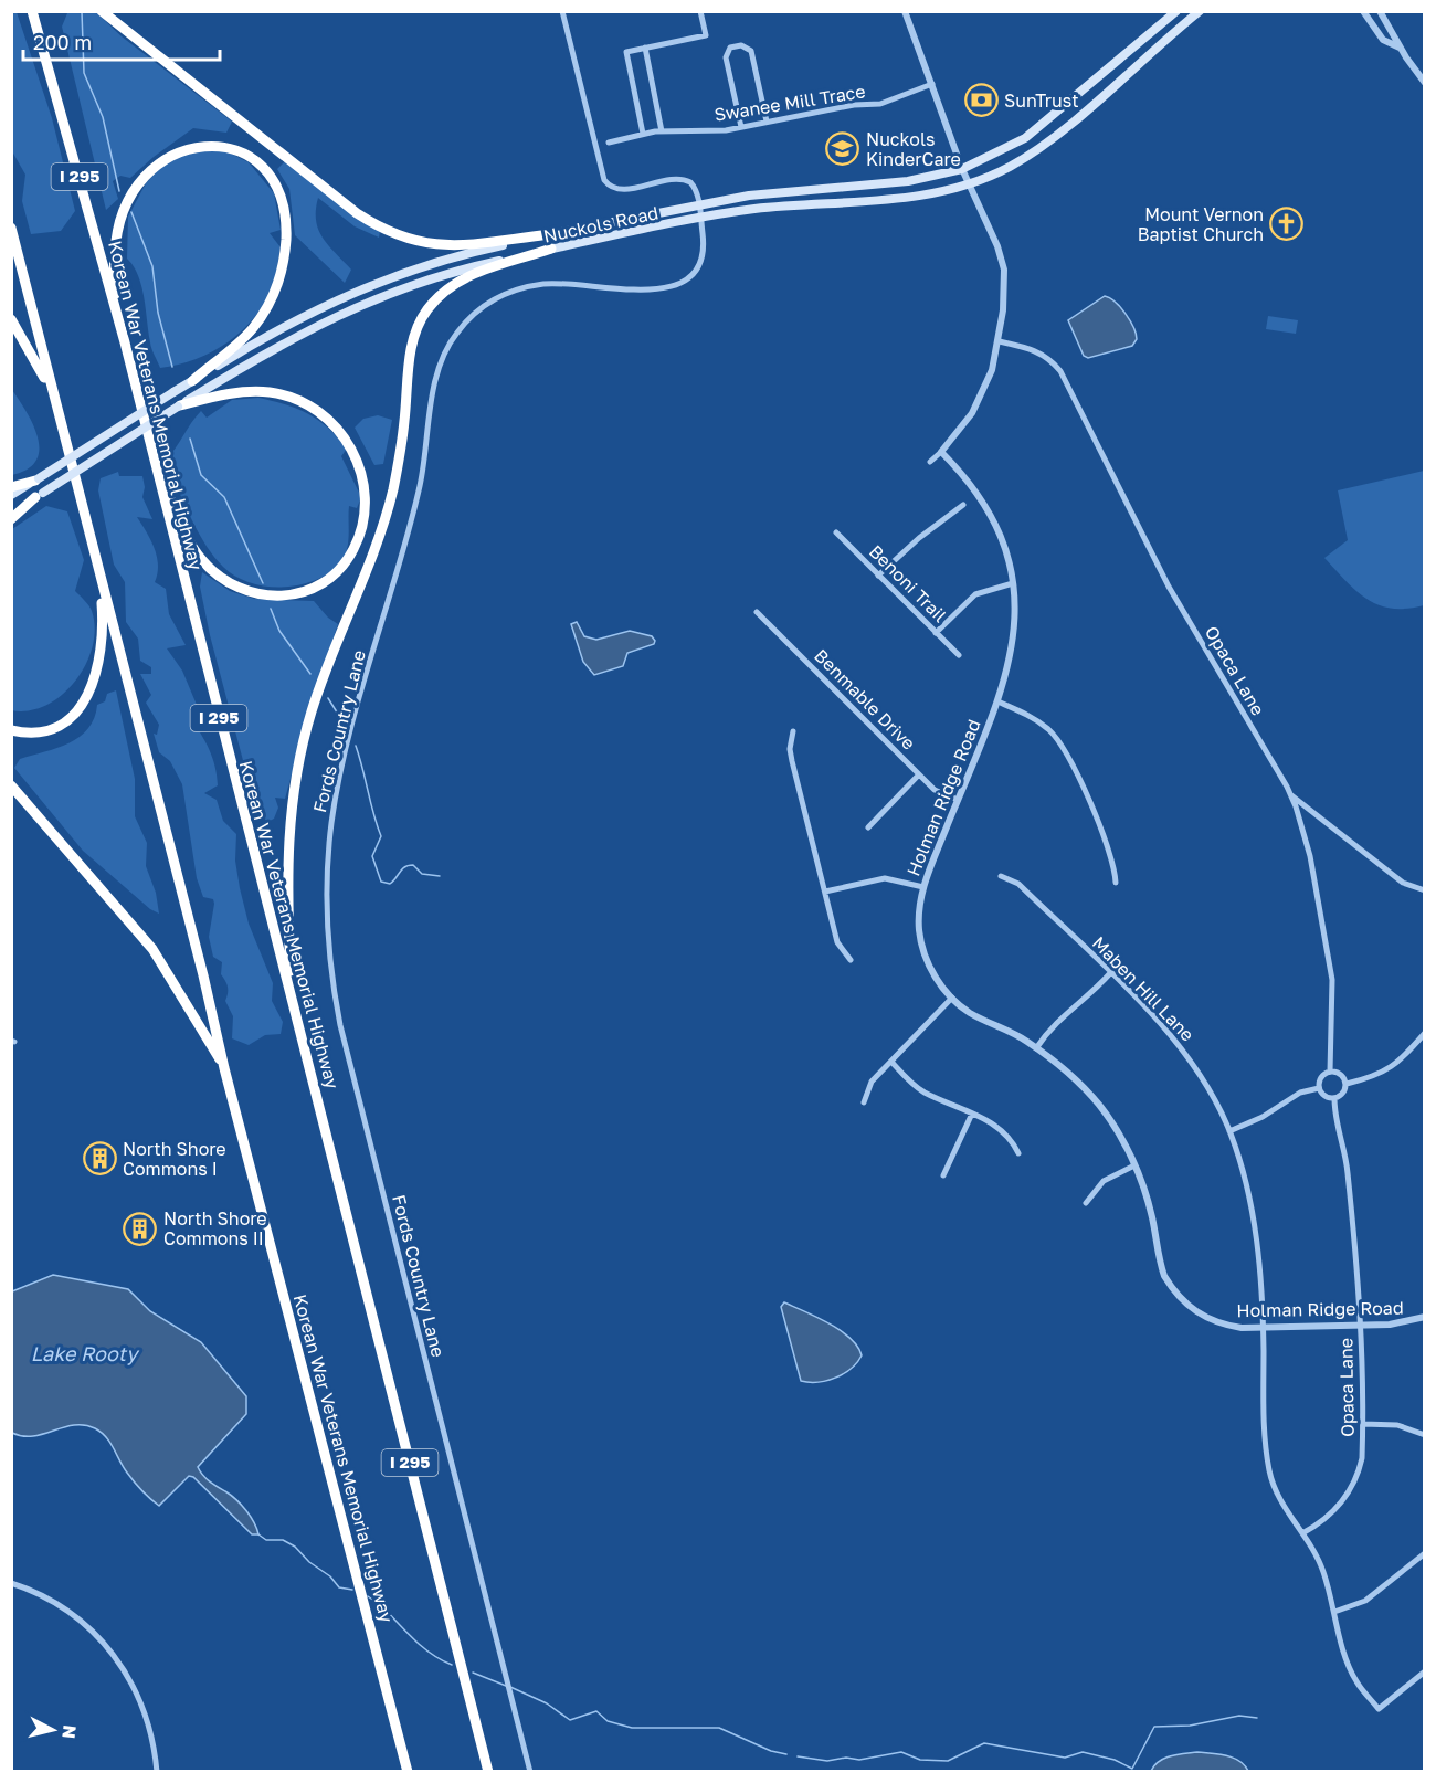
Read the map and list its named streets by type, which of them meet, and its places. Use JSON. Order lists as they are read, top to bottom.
{
  "streets": {
    "highway": ["I 295", "Korean War Veterans Memorial Highway"],
    "main road": ["Nuckols Road"],
    "street": [
      "Swanee Mill Trace",
      "Benoni Trail",
      "Opaca Lane",
      "Benmable Drive",
      "Fords Country Lane",
      "Holman Ridge Road",
      "Maben Hill Lane"
    ]
  },
  "crossings": [
    ["Nuckols Road", "Fords Country Lane"],
    ["Opaca Lane", "Holman Ridge Road"],
    ["Opaca Lane", "Maben Hill Lane"],
    ["Benmable Drive", "Holman Ridge Road"],
    ["Holman Ridge Road", "Maben Hill Lane"]
  ],
  "water": ["Lake Rooty"],
  "places": {
    "bank": ["SunTrust"],
    "school or university": ["Nuckols KinderCare"],
    "church": ["Mount Vernon Baptist Church"],
    "building": ["North Shore Commons I", "North Shore Commons II"]
  },
  "scale_bar": "200 m",
  "north": "right"
}
